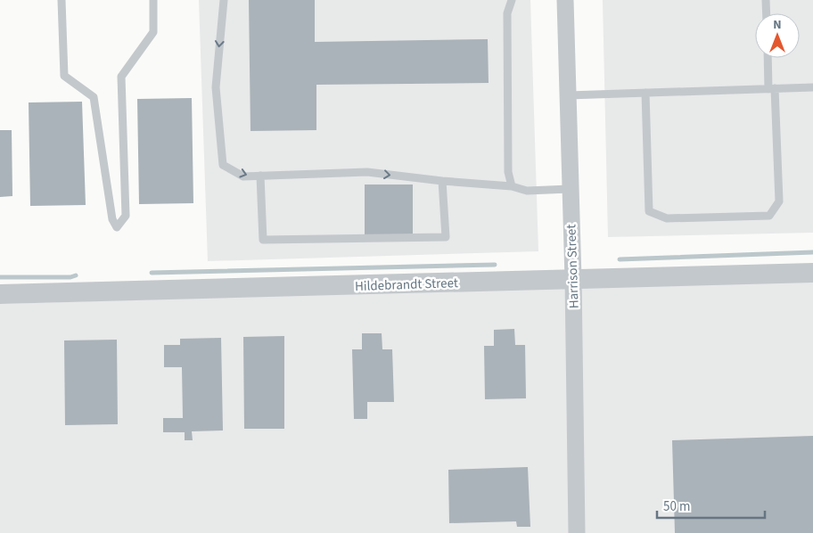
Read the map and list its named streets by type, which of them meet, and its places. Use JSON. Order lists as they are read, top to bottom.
{
  "streets": {
    "street": ["Harrison Street", "Hildebrandt Street"]
  },
  "crossings": [
    ["Harrison Street", "Hildebrandt Street"]
  ],
  "scale_bar": "50 m",
  "north": "top"
}
